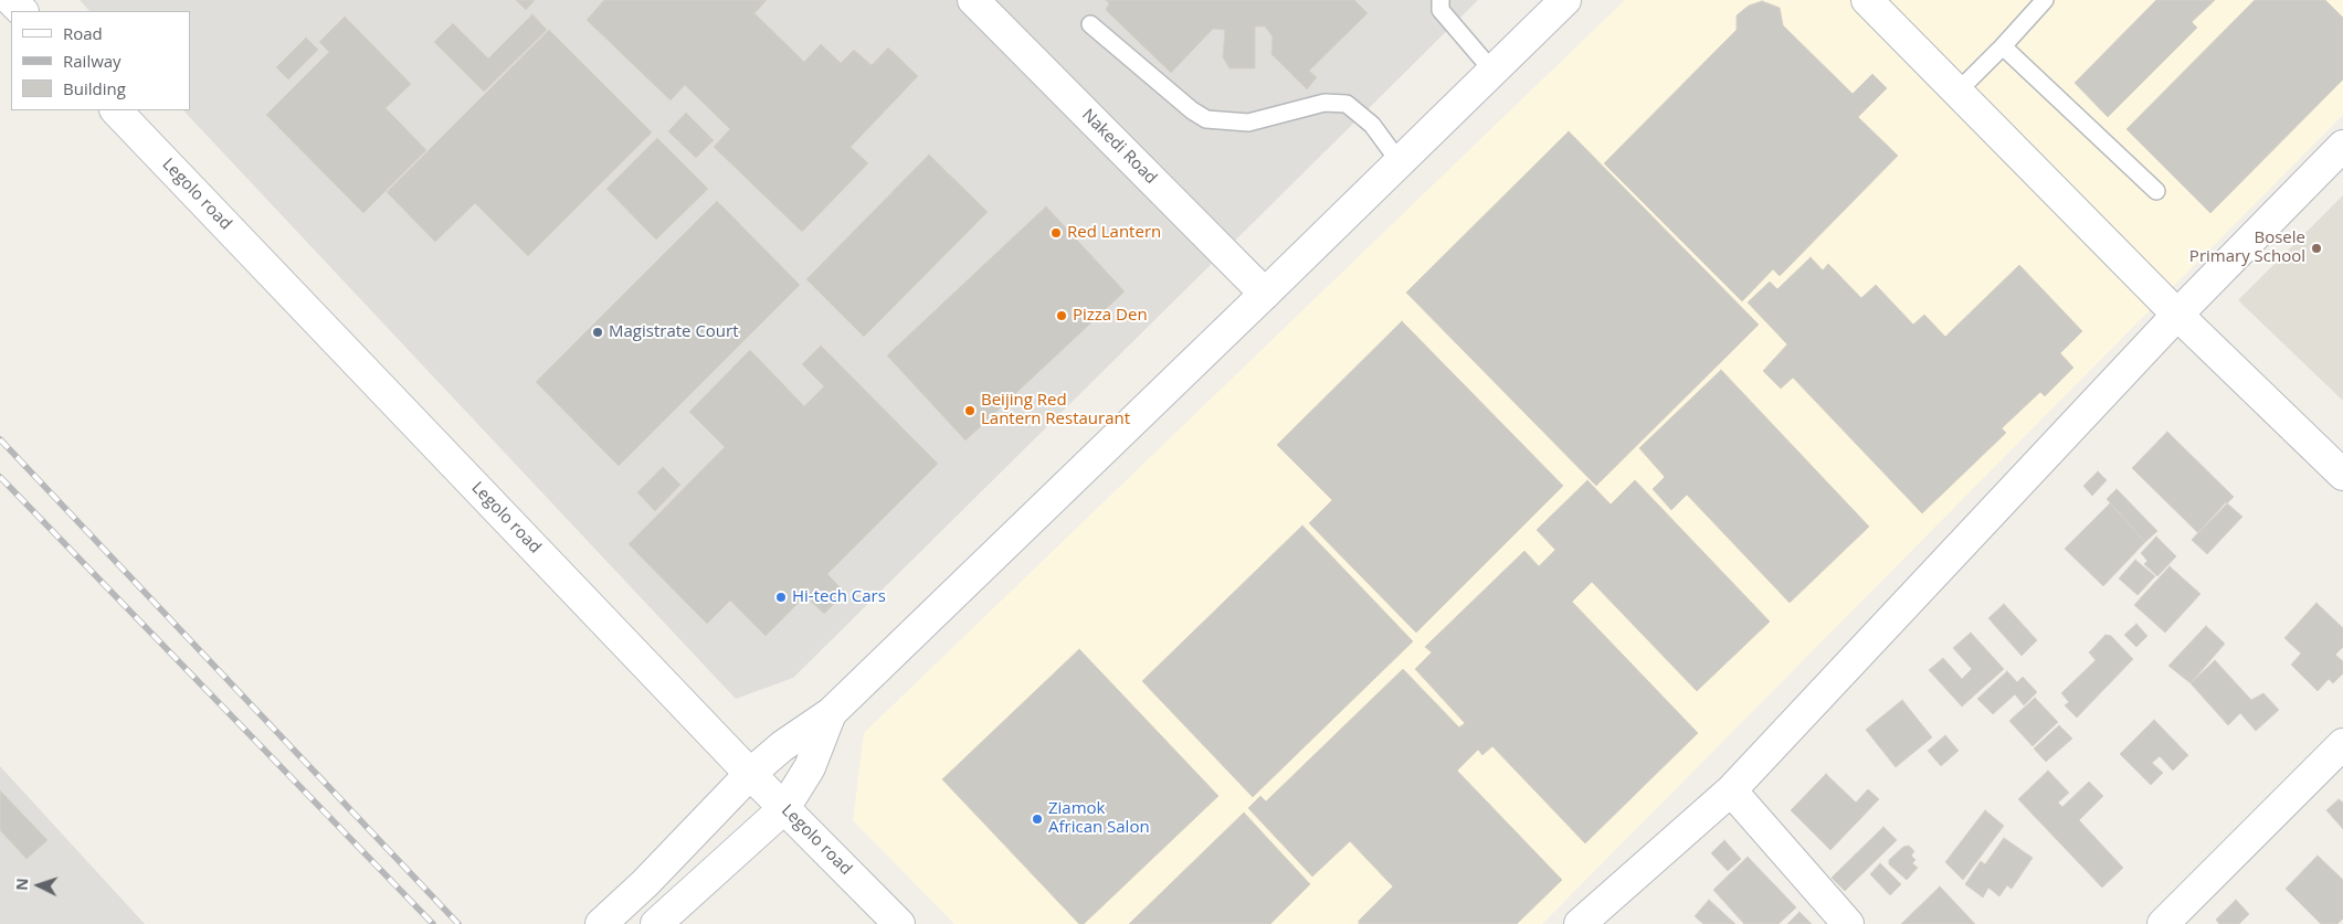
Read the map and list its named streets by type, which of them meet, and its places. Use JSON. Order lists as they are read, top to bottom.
{
  "streets": {
    "street": ["Nakedi Road", "Legolo road"]
  },
  "places": [
    "Red Lantern",
    "Bosele Primary School",
    "Pizza Den",
    "Magistrate Court",
    "Beijing Red Lantern Restaurant",
    "Hi-tech Cars",
    "Ziamok African Salon"
  ],
  "legend": ["Road", "Railway", "Building"],
  "north": "left"
}
